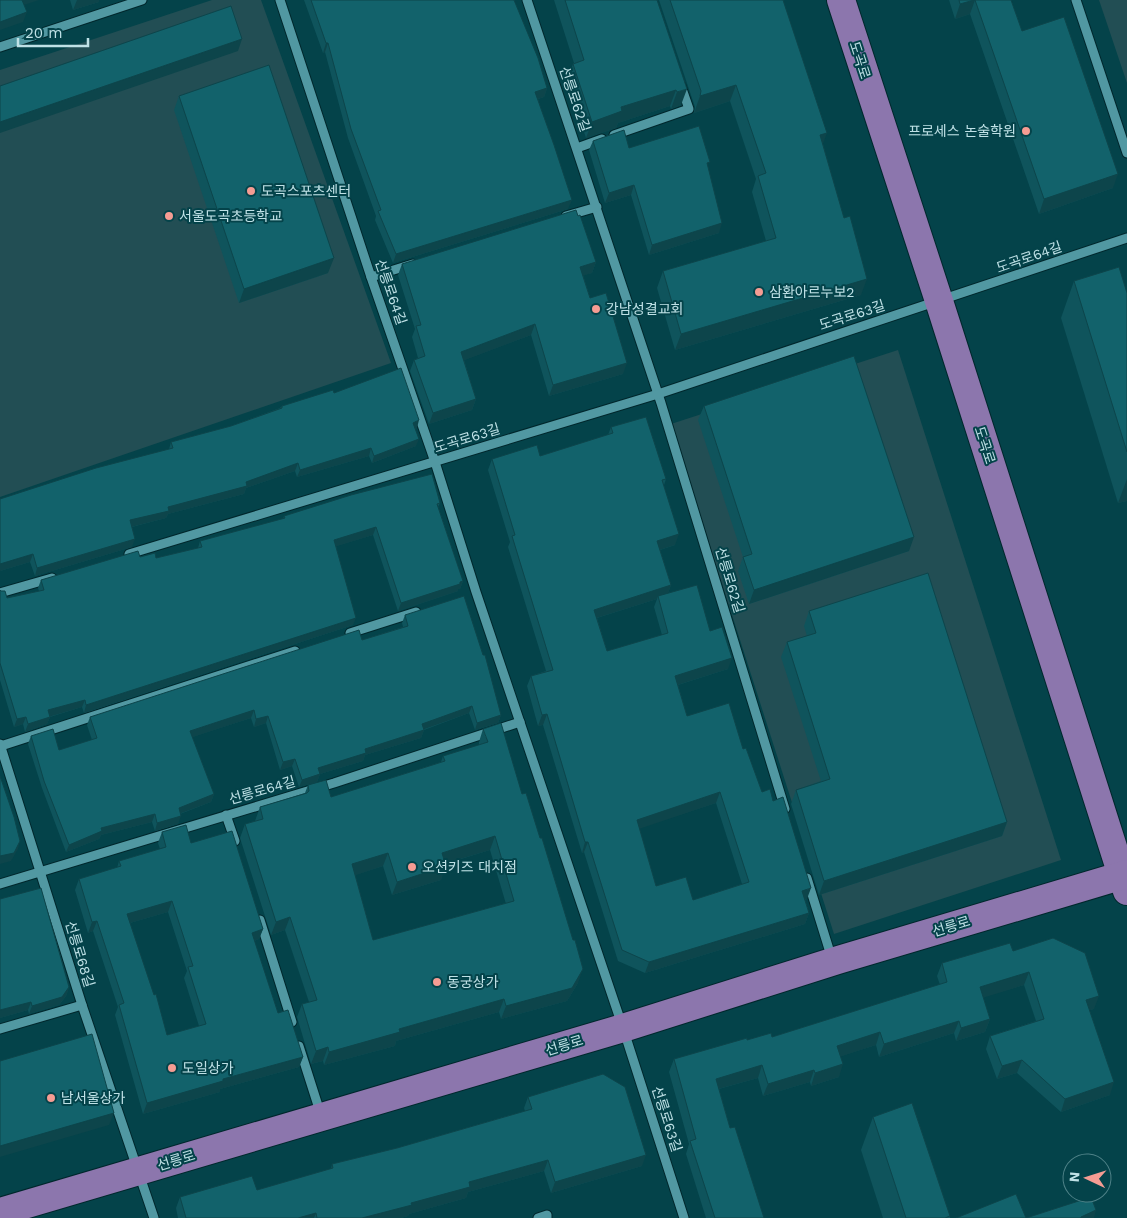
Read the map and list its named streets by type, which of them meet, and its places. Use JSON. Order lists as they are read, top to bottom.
{
  "streets": {
    "main road": ["도곡로", "선릉로"],
    "street": [
      "선릉로62길",
      "도곡로64길",
      "선릉로64길",
      "도곡로63길",
      "선릉로68길",
      "선릉로63길"
    ]
  },
  "crossings": [
    ["도곡로", "도곡로64길"],
    ["도곡로", "도곡로63길"],
    ["도곡로", "선릉로"],
    ["선릉로62길", "도곡로63길"],
    ["도곡로64길", "도곡로63길"],
    ["선릉로64길", "도곡로63길"],
    ["선릉로64길", "선릉로"],
    ["선릉로64길", "선릉로68길"],
    ["선릉로64길", "선릉로63길"],
    ["선릉로", "선릉로68길"],
    ["선릉로", "선릉로63길"]
  ],
  "places": [
    "프로세스 논술학원",
    "도곡스포츠센터",
    "서울도곡초등학교",
    "삼환아르누보2",
    "강남성결교회",
    "오션키즈 대치점",
    "동궁상가",
    "도일상가",
    "남서울상가"
  ],
  "scale_bar": "20 m",
  "north": "left"
}
